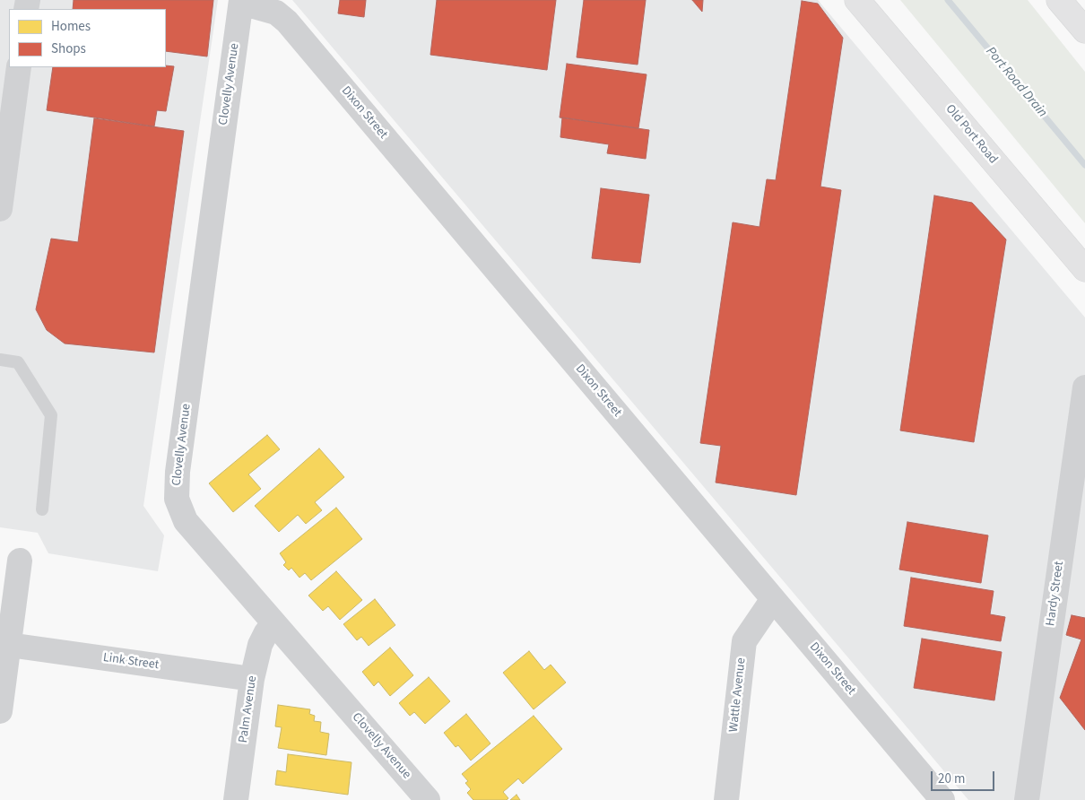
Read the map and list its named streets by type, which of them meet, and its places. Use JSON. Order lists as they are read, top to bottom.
{
  "streets": {
    "main road": ["Old Port Road"],
    "street": [
      "Clovelly Avenue",
      "Dixon Street",
      "Hardy Street",
      "Link Street",
      "Wattle Avenue",
      "Palm Avenue"
    ]
  },
  "crossings": [
    ["Clovelly Avenue", "Dixon Street"],
    ["Clovelly Avenue", "Palm Avenue"],
    ["Dixon Street", "Wattle Avenue"],
    ["Link Street", "Palm Avenue"]
  ],
  "water": ["Port Road Drain"],
  "legend": ["Homes", "Shops"],
  "scale_bar": "20 m"
}
